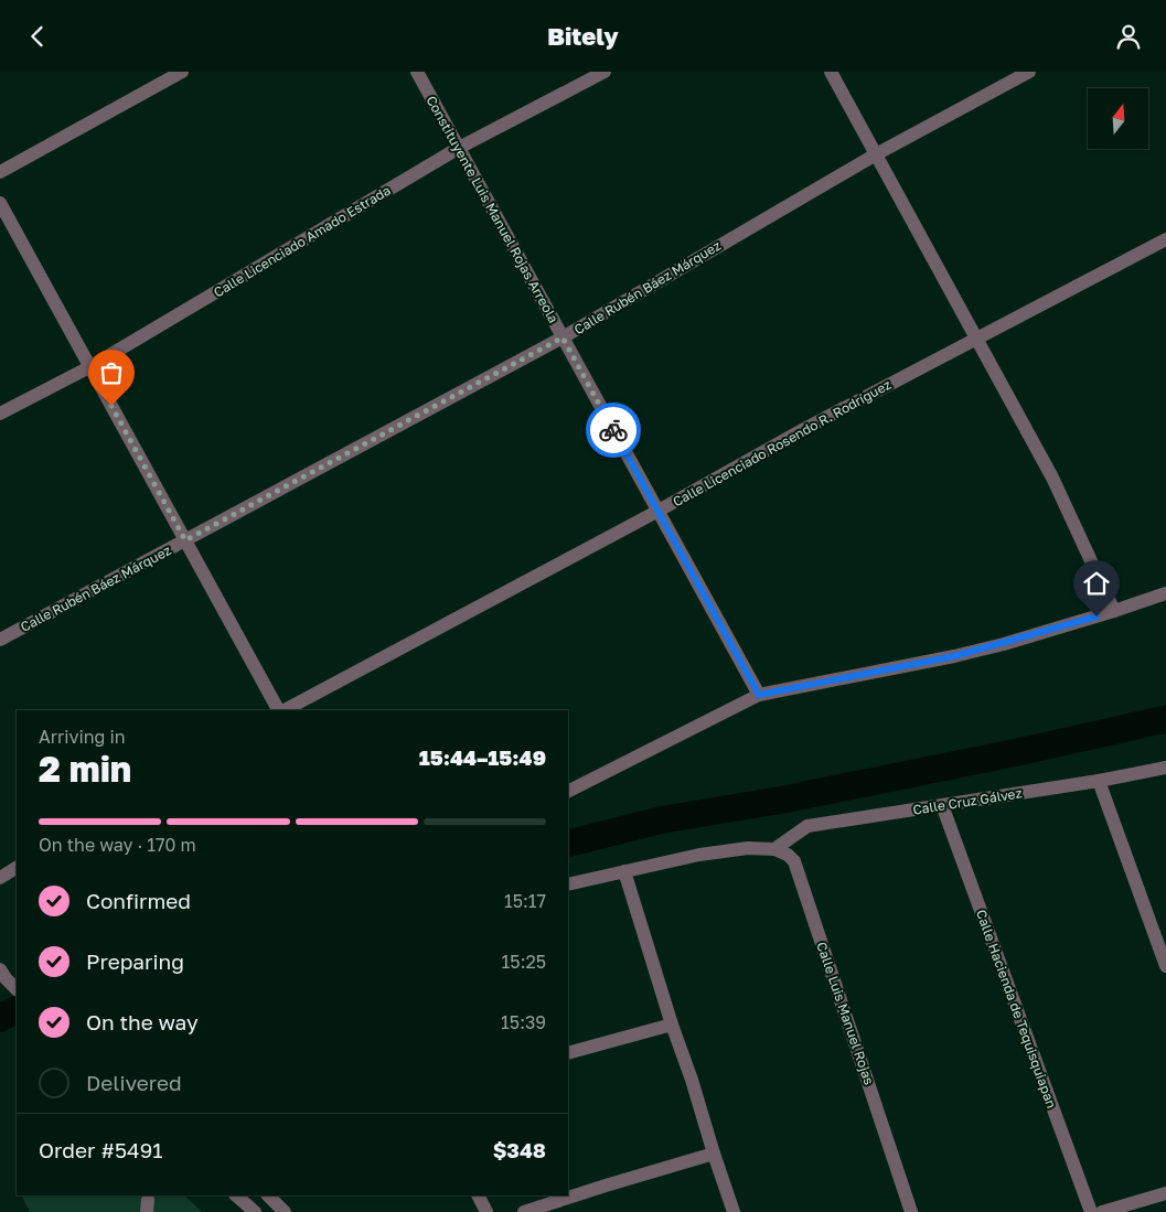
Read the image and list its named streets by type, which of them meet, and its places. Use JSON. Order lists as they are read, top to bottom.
{
  "streets": {
    "street": [
      "Constituyente Luis Manuel Rojas Arreola",
      "Calle Licenciado Amado Estrada",
      "Calle Rubén Báez Márquez",
      "Calle Licenciado Rosendo R. Rodríguez",
      "Calle Cruz Gálvez",
      "Calle Hacienda de Tequisquiapan",
      "Calle Luis Manuel Rojas"
    ]
  },
  "crossings": [
    ["Constituyente Luis Manuel Rojas Arreola", "Calle Licenciado Amado Estrada"],
    ["Constituyente Luis Manuel Rojas Arreola", "Calle Rubén Báez Márquez"],
    ["Constituyente Luis Manuel Rojas Arreola", "Calle Licenciado Rosendo R. Rodríguez"],
    ["Calle Cruz Gálvez", "Calle Hacienda de Tequisquiapan"],
    ["Calle Cruz Gálvez", "Calle Luis Manuel Rojas"]
  ],
  "north": "top",
  "page": {
    "header": "Bitely",
    "heading": ["2 min", "Arriving in", "15:44–15:49"],
    "panel": ["Order #5491", "$348"],
    "bar": "On the way · 170 m",
    "list": [
      ["Confirmed", "15:17"],
      ["Preparing", "15:25"],
      ["On the way", "15:39"],
      "Delivered"
    ]
  }
}
